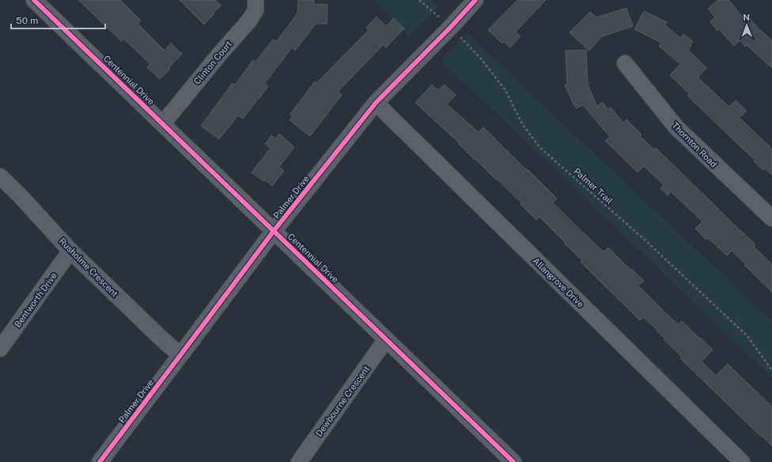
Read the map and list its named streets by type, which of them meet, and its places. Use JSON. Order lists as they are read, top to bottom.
{
  "streets": {
    "street": [
      "Clinton Court",
      "Centennial Drive",
      "Thornton Road",
      "Palmer Drive",
      "Rusholme Crescent",
      "Allangrove Drive",
      "Bentworth Drive",
      "Dewbourne Crescent"
    ],
    "path": ["Palmer Trail"]
  },
  "crossings": [
    ["Clinton Court", "Centennial Drive"],
    ["Centennial Drive", "Palmer Drive"],
    ["Centennial Drive", "Dewbourne Crescent"],
    ["Palmer Trail", "Palmer Drive"],
    ["Palmer Drive", "Rusholme Crescent"],
    ["Palmer Drive", "Allangrove Drive"],
    ["Rusholme Crescent", "Bentworth Drive"]
  ],
  "scale_bar": "50 m",
  "north": "top"
}
